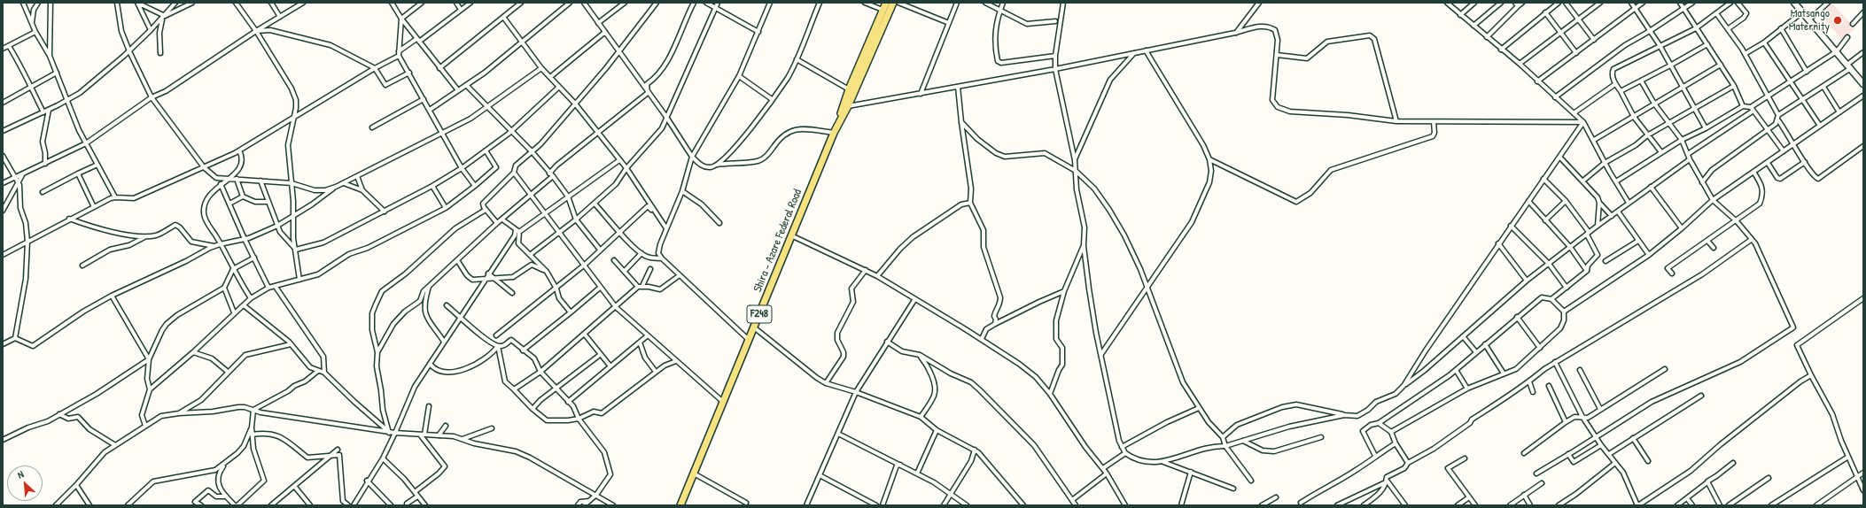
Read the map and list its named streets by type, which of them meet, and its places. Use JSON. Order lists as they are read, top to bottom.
{
  "streets": {
    "main road": ["Shira - Azare Federal Road", "F248"]
  },
  "places": ["Matsango Maternity"],
  "north": "top left"
}
